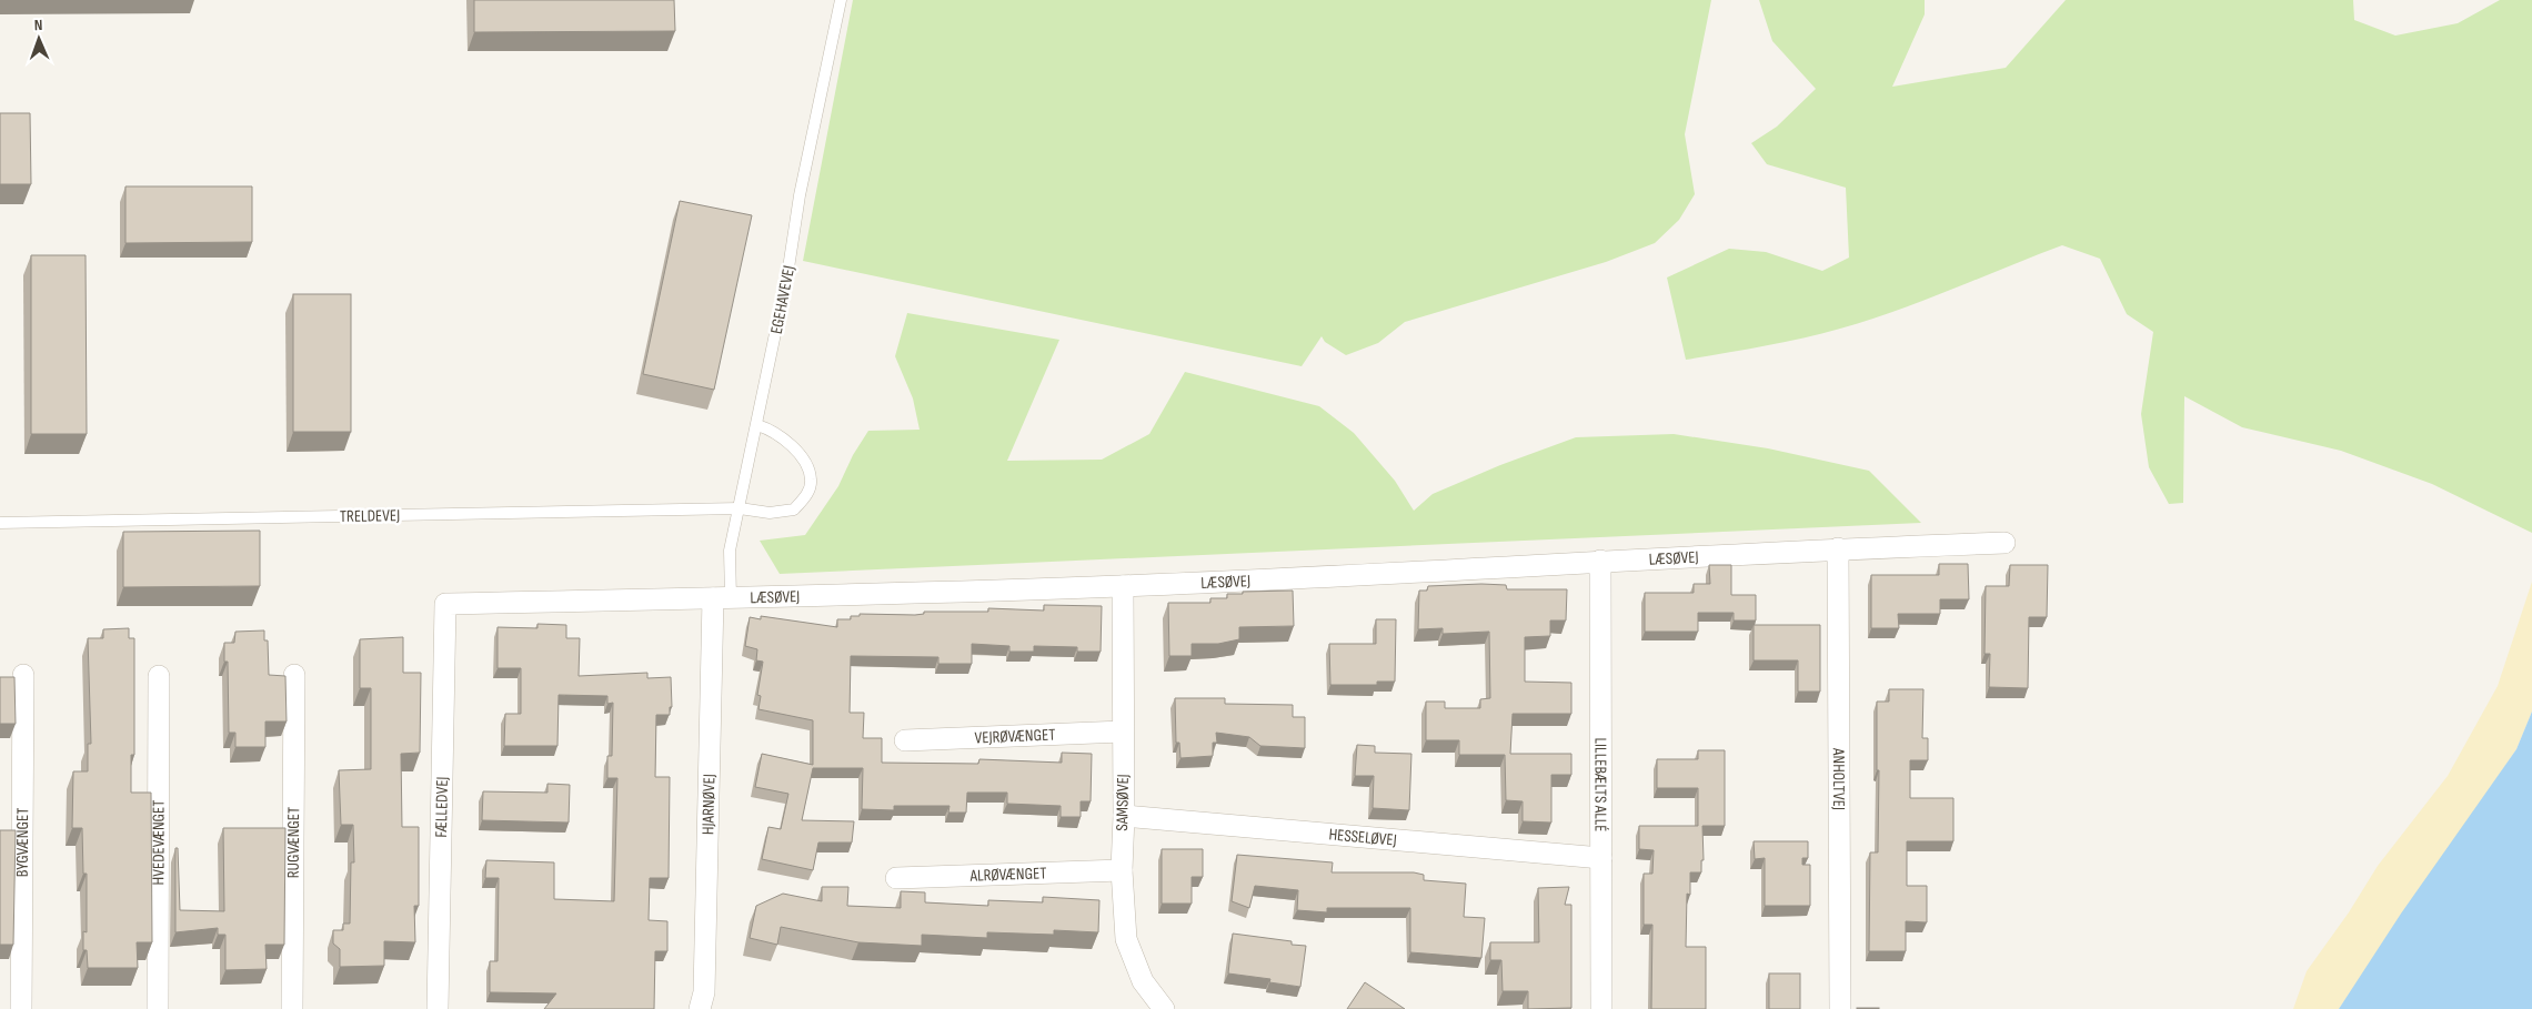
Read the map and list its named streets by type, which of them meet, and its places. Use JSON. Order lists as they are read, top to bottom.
{
  "streets": {
    "street": [
      "LÆSØVEJ",
      "VEJRØVÆNGET",
      "ANHOLTVEJ",
      "LILLEBÆLTS ALLÉ",
      "SAMSØVEJ",
      "HJARNØVEJ",
      "FÆLLEDVEJ",
      "HESSELØVEJ",
      "BYGVÆNGET",
      "HVEDEVÆNGET",
      "RUGVÆNGET",
      "ALRØVÆNGET"
    ],
    "lane": ["EGEHAVEVEJ", "TRELDEVEJ"]
  },
  "crossings": [
    ["EGEHAVEVEJ", "TRELDEVEJ"],
    ["EGEHAVEVEJ", "LÆSØVEJ"],
    ["EGEHAVEVEJ", "HJARNØVEJ"],
    ["LÆSØVEJ", "ANHOLTVEJ"],
    ["LÆSØVEJ", "LILLEBÆLTS ALLÉ"],
    ["LÆSØVEJ", "SAMSØVEJ"],
    ["LÆSØVEJ", "HJARNØVEJ"],
    ["LÆSØVEJ", "FÆLLEDVEJ"],
    ["VEJRØVÆNGET", "SAMSØVEJ"],
    ["LILLEBÆLTS ALLÉ", "HESSELØVEJ"],
    ["SAMSØVEJ", "HESSELØVEJ"],
    ["SAMSØVEJ", "ALRØVÆNGET"]
  ],
  "north": "top"
}
